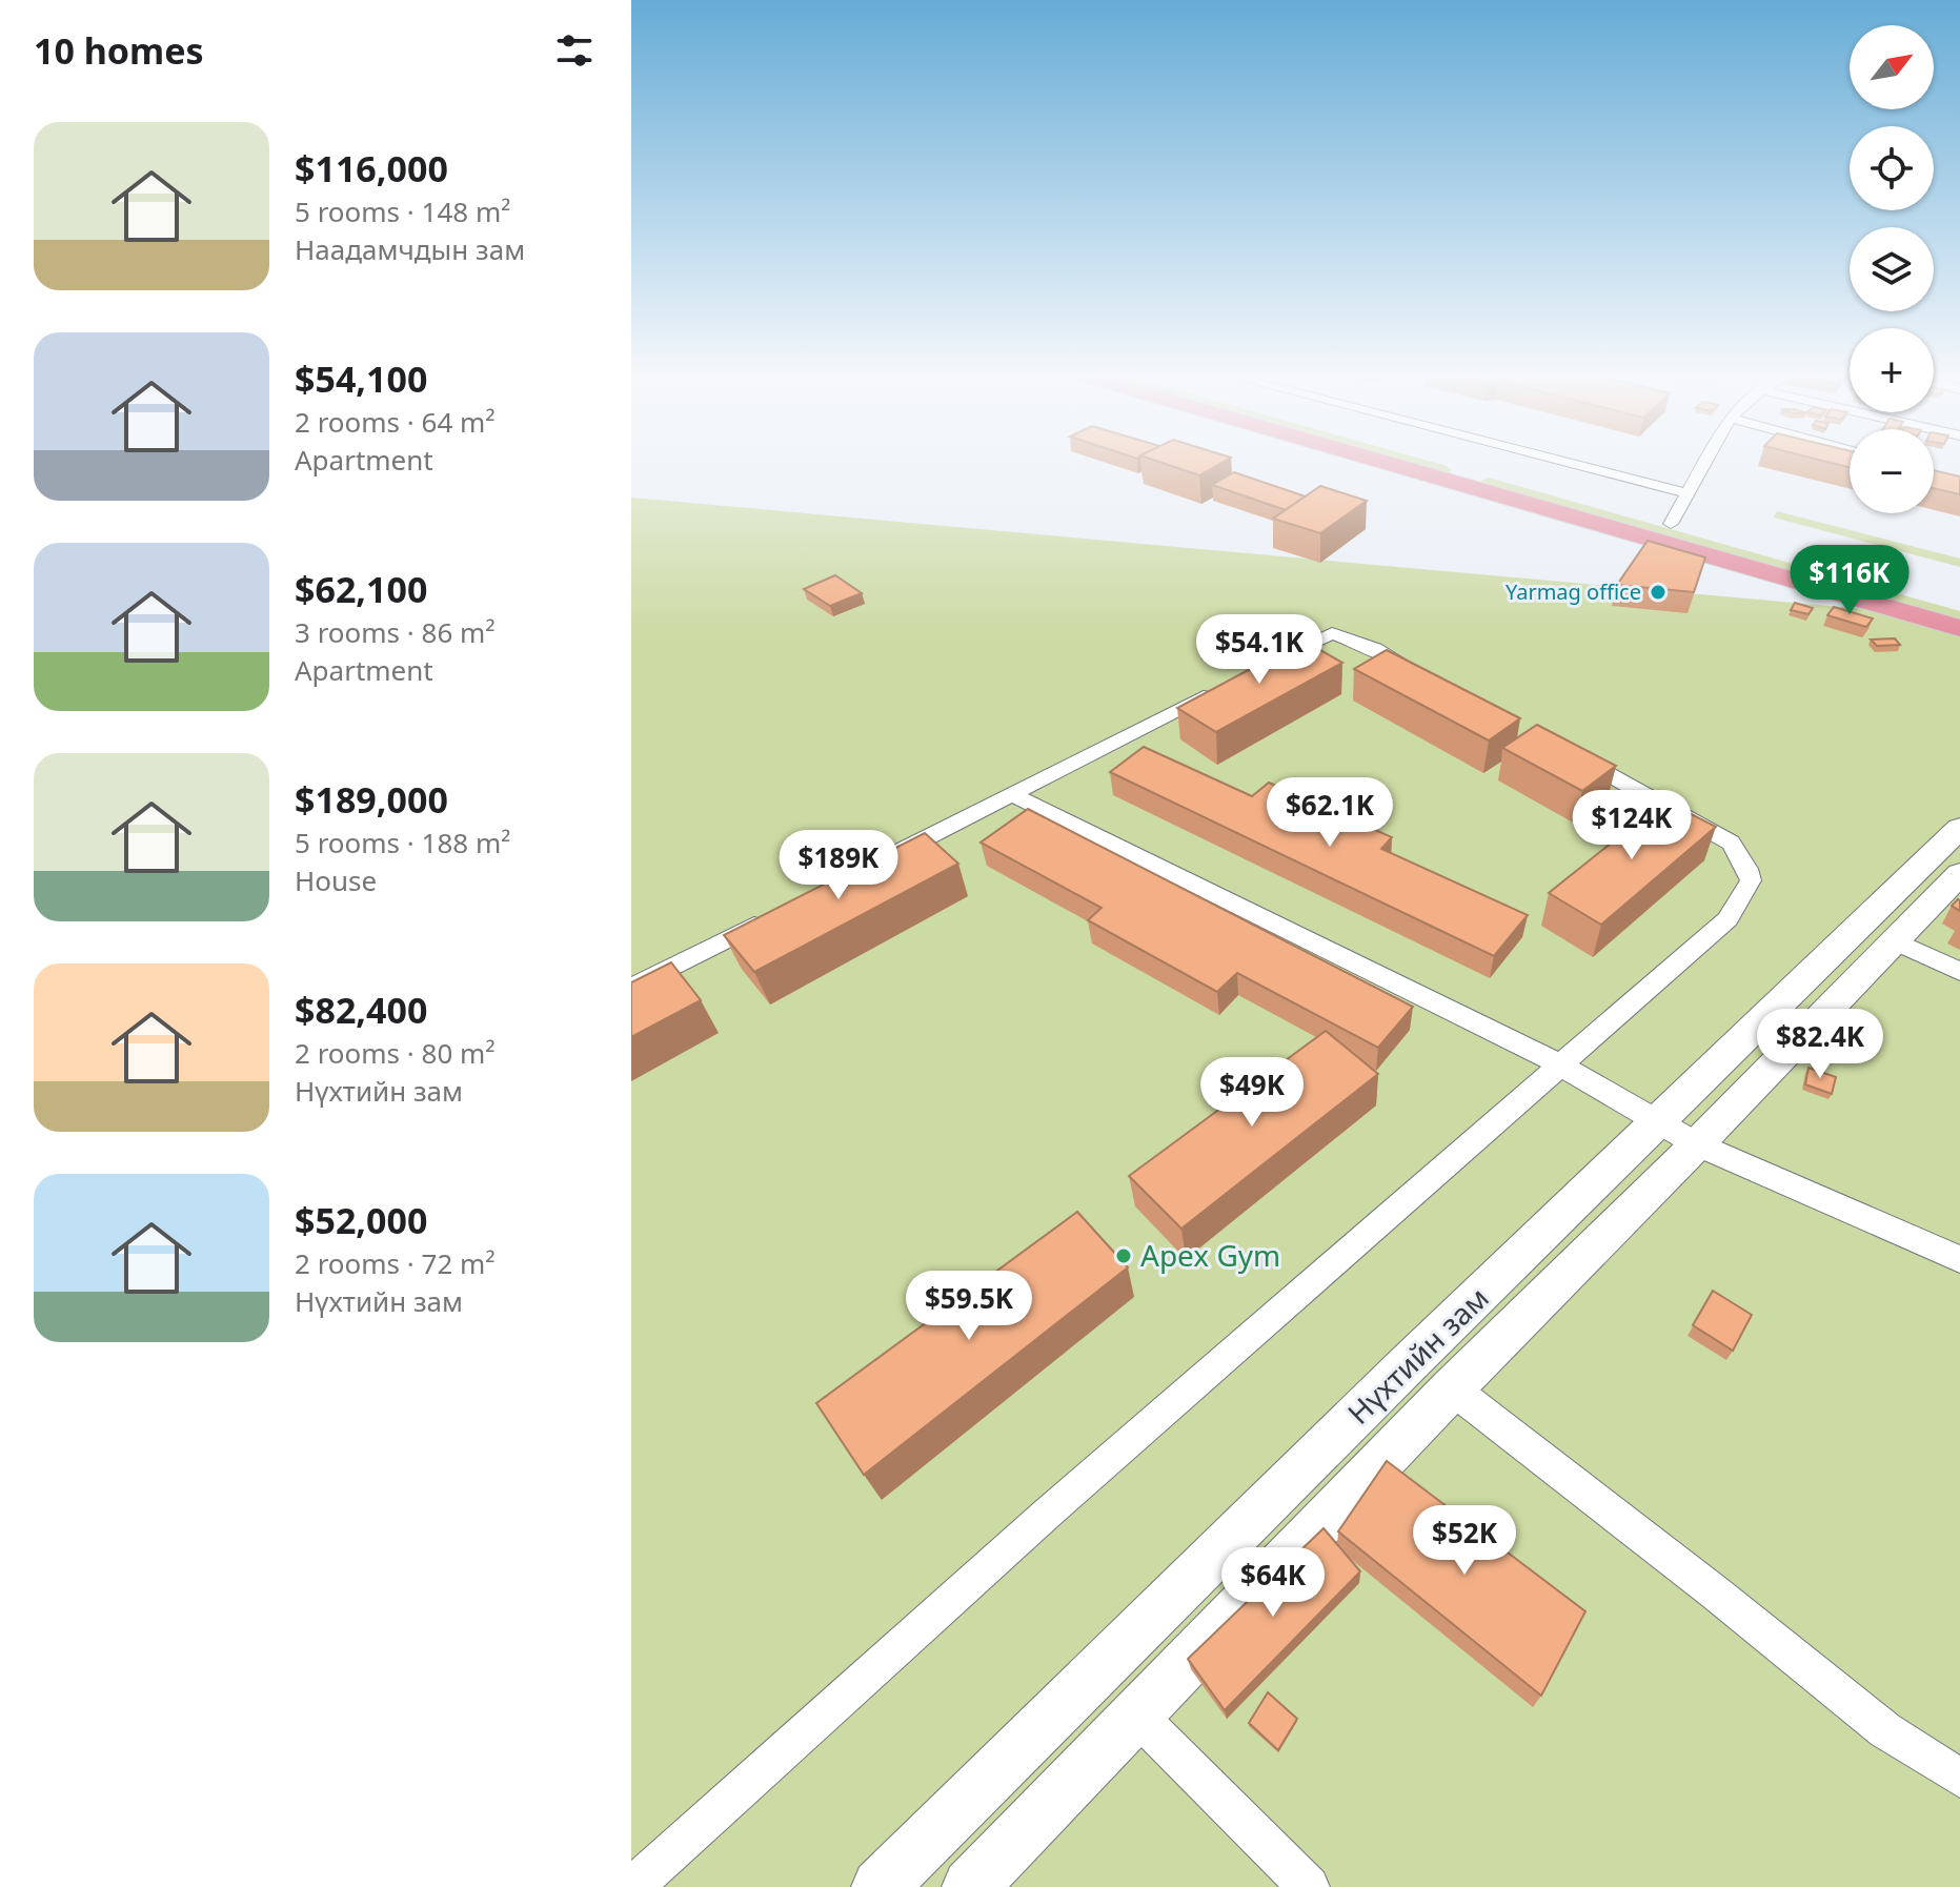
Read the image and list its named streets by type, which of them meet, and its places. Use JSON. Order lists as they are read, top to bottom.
{
  "streets": {
    "main road": ["Нүхтийн зам"]
  },
  "places": ["Yarmag office", "Apex Gym"],
  "north": "top right",
  "page": {
    "heading": "10 homes",
    "map_buttons": ["+", "−"],
    "list": [
      {
        "name": "$116,000",
        "note": "5 rooms · 148 m² · Наадамчдын зам"
      },
      {
        "name": "$54,100",
        "note": "2 rooms · 64 m² · Apartment"
      },
      {
        "name": "$62,100",
        "note": "3 rooms · 86 m² · Apartment"
      },
      {
        "name": "$189,000",
        "note": "5 rooms · 188 m² · House"
      },
      {
        "name": "$82,400",
        "note": "2 rooms · 80 m² · Нүхтийн зам"
      },
      {
        "name": "$52,000",
        "note": "2 rooms · 72 m² · Нүхтийн зам"
      }
    ],
    "price": [
      "$116K",
      "$54.1K",
      "$62.1K",
      "$124K",
      "$189K",
      "$82.4K",
      "$49K",
      "$59.5K",
      "$52K",
      "$64K"
    ]
  }
}
